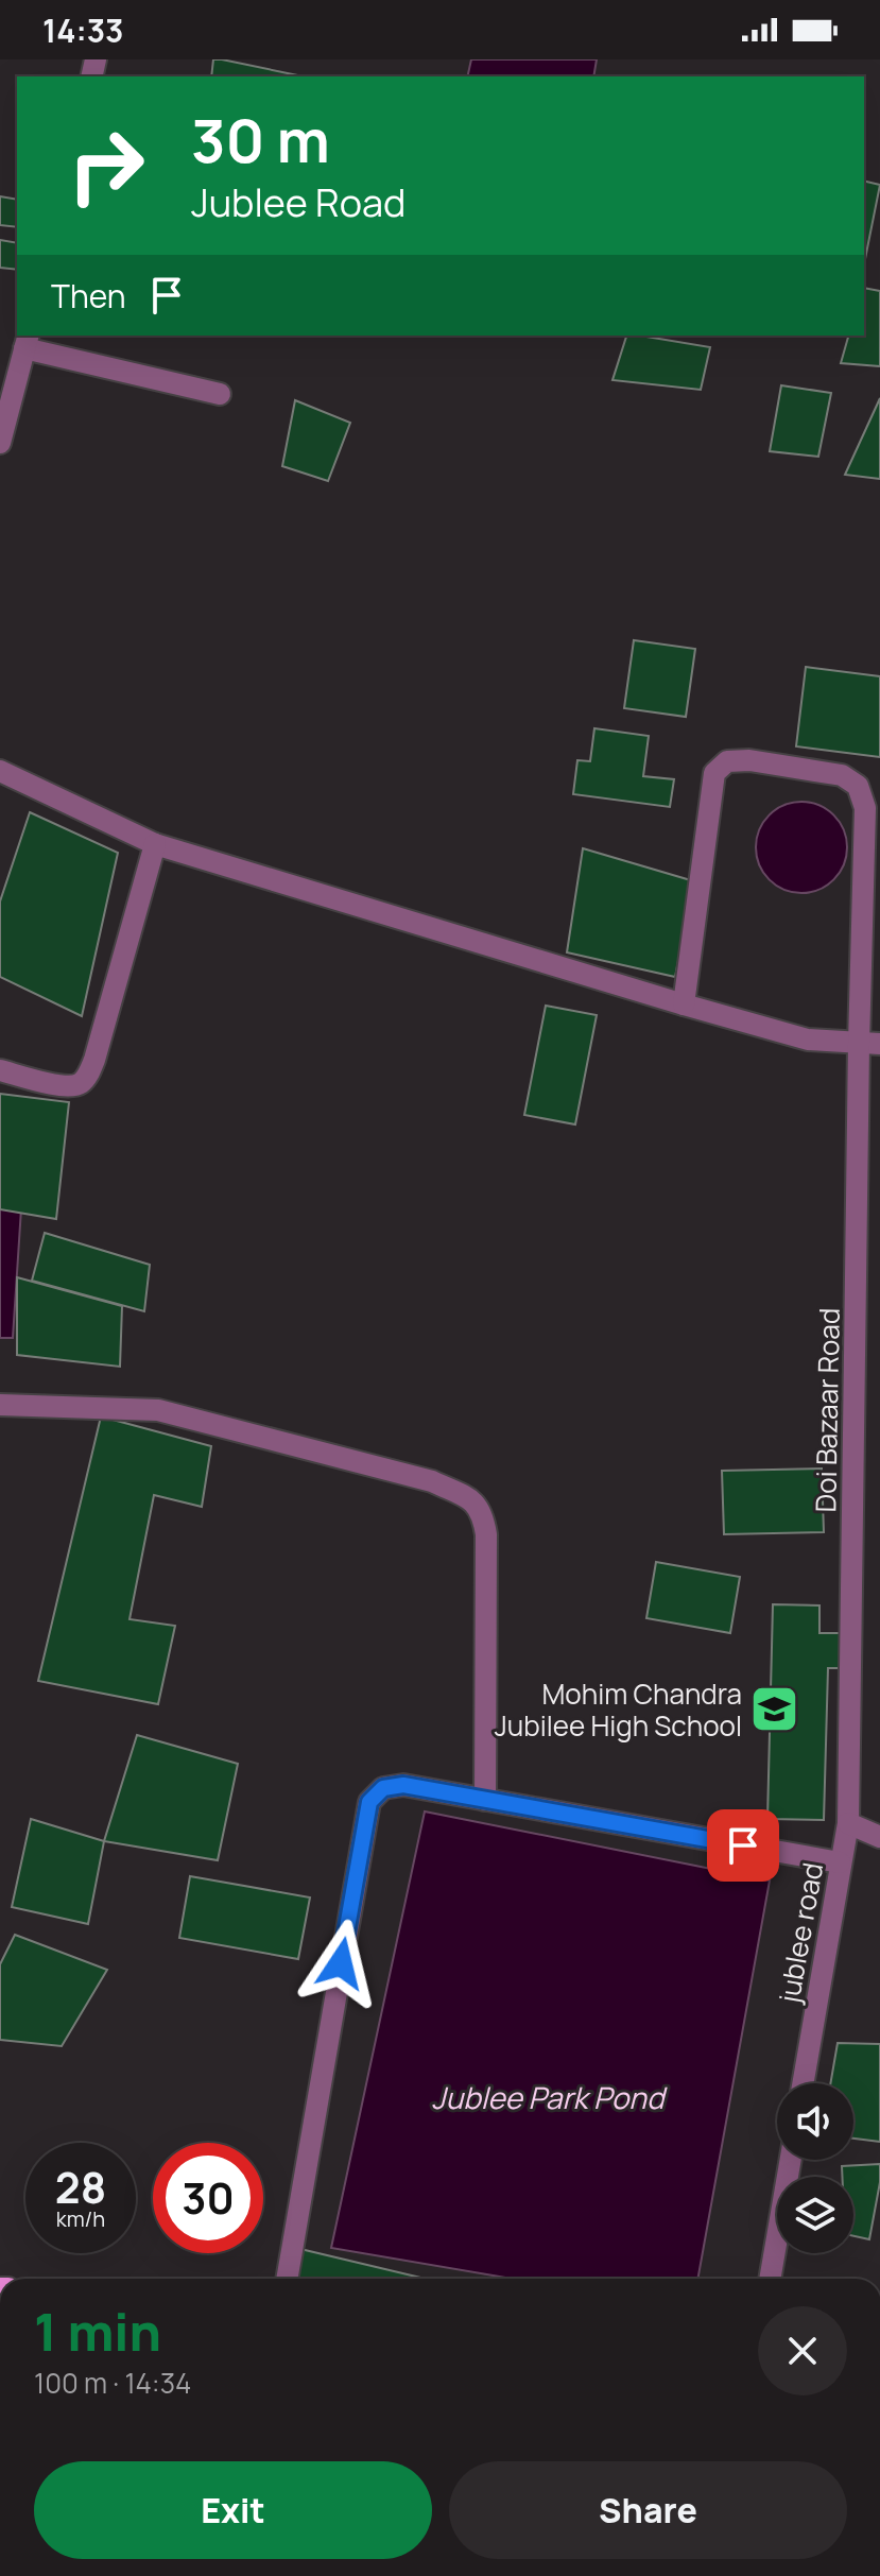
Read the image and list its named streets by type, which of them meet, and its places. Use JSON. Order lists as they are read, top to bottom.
{
  "streets": {
    "street": ["Doi Bazaar Road", "jublee road"]
  },
  "crossings": [
    ["Doi Bazaar Road", "jublee road"]
  ],
  "water": ["Jublee Park Pond"],
  "places": {
    "school or university": ["Mohim Chandra Jubilee High School"]
  },
  "page": {
    "status": "14:33",
    "turn": ["30 m", "Jublee Road"],
    "then": "Then",
    "speed": "28 km/h",
    "limit": "30",
    "heading": ["1 min", "100 m · 14:34"],
    "buttons": ["Exit", "Share"]
  }
}
